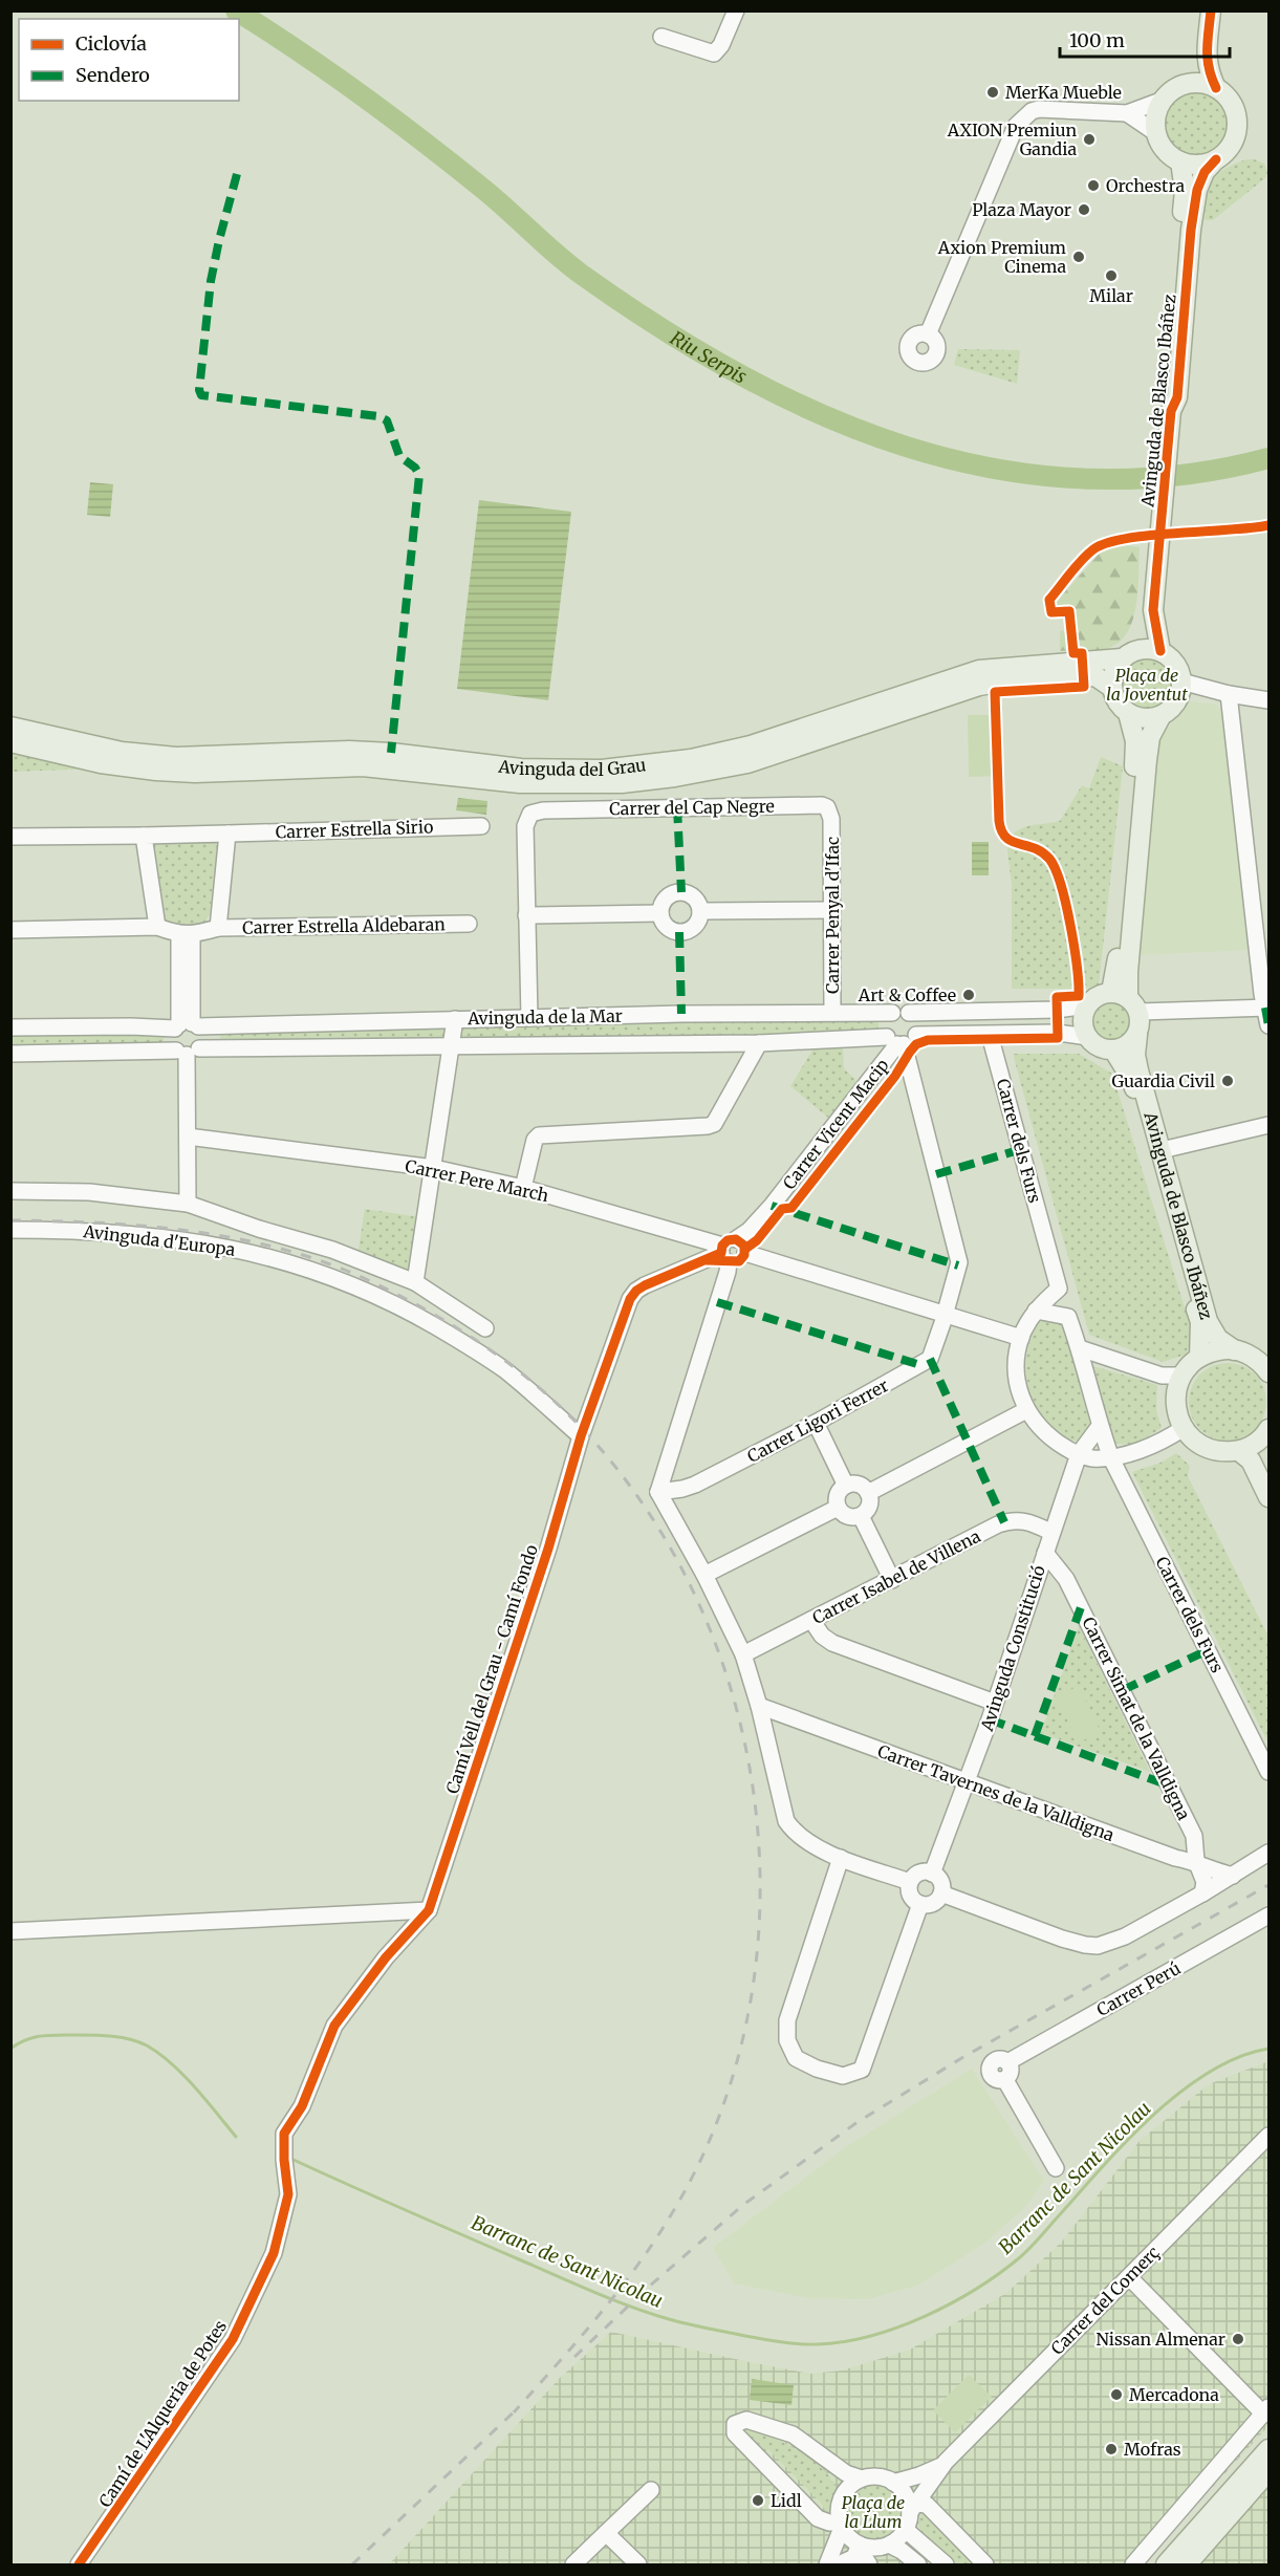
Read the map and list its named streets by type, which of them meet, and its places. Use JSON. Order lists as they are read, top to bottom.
{
  "streets": {
    "main road": ["Avinguda de Blasco Ibáñez", "Avinguda del Grau"],
    "street": [
      "Carrer del Cap Negre",
      "Carrer Estrella Sirio",
      "Carrer Penyal d'Ifac",
      "Carrer Estrella Aldebaran",
      "Avinguda de la Mar",
      "Carrer Vicent Macip",
      "Carrer dels Furs",
      "Carrer Pere March",
      "Avinguda d'Europa",
      "Carrer Ligori Ferrer",
      "Carrer Isabel de Villena",
      "Avinguda Constitució",
      "Camí Vell del Grau - Camí Fondo",
      "Carrer Simat de la Valldigna",
      "Carrer Tavernes de la Valldigna",
      "Carrer Perú",
      "Carrer del Comerç",
      "Camí de L'Alqueria de Potes"
    ]
  },
  "crossings": [
    ["Avinguda de Blasco Ibáñez", "Avinguda del Grau"],
    ["Avinguda de Blasco Ibáñez", "Avinguda de la Mar"],
    ["Carrer del Cap Negre", "Carrer Penyal d'Ifac"],
    ["Carrer Penyal d'Ifac", "Avinguda de la Mar"],
    ["Avinguda de la Mar", "Carrer Vicent Macip"],
    ["Avinguda de la Mar", "Carrer dels Furs"],
    ["Avinguda de la Mar", "Carrer Ligori Ferrer"],
    ["Carrer Vicent Macip", "Carrer Pere March"],
    ["Carrer Vicent Macip", "Carrer Ligori Ferrer"],
    ["Carrer dels Furs", "Avinguda Constitució"],
    ["Carrer Pere March", "Carrer Ligori Ferrer"],
    ["Avinguda d'Europa", "Camí Vell del Grau - Camí Fondo"],
    ["Carrer Isabel de Villena", "Avinguda Constitució"],
    ["Avinguda Constitució", "Carrer Simat de la Valldigna"],
    ["Avinguda Constitució", "Carrer Tavernes de la Valldigna"],
    ["Camí Vell del Grau - Camí Fondo", "Camí de L'Alqueria de Potes"],
    ["Carrer Simat de la Valldigna", "Carrer Tavernes de la Valldigna"]
  ],
  "water": ["Riu Serpis", "Barranc de Sant Nicolau"],
  "parks": ["Plaça de la Joventut", "Plaça de la Llum"],
  "places": [
    "MerKa Mueble",
    "AXION Premiun Gandia",
    "Orchestra",
    "Plaza Mayor",
    "Axion Premium Cinema",
    "Milar",
    "Art & Coffee",
    "Guardia Civil",
    "Nissan Almenar",
    "Mercadona",
    "Mofras",
    "Lidl"
  ],
  "legend": ["Ciclovía", "Sendero"],
  "scale_bar": "100 m"
}
